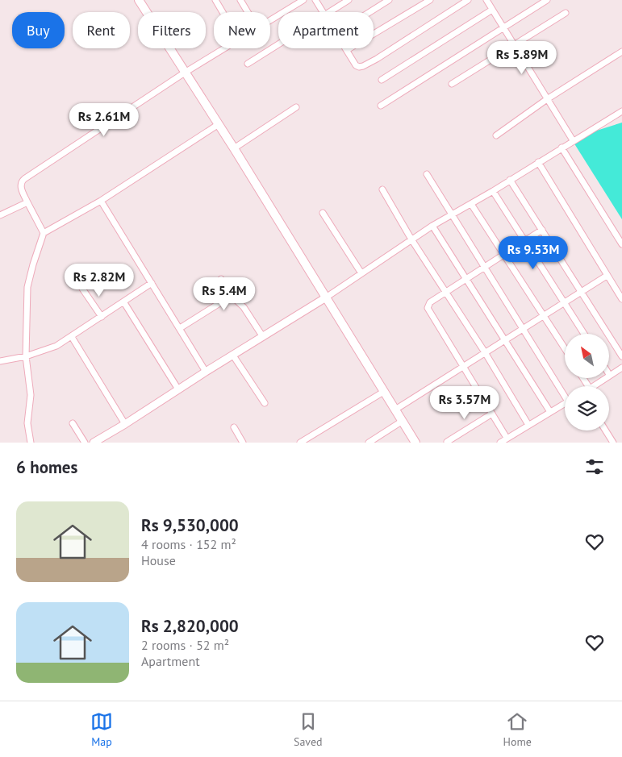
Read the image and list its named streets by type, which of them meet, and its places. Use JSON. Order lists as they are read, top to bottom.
{
  "north": "top left",
  "page": {
    "chip": [
      "Buy",
      "Rent",
      "Filters",
      "New",
      "Apartment"
    ],
    "price": [
      "Rs 5.89M",
      "Rs 2.61M",
      "Rs 9.53M",
      "Rs 2.82M",
      "Rs 5.4M",
      "Rs 3.57M"
    ],
    "heading": "6 homes",
    "list": [
      {
        "name": "Rs 9,530,000",
        "note": "4 rooms · 152 m² · House"
      },
      {
        "name": "Rs 2,820,000",
        "note": "2 rooms · 52 m² · Apartment"
      }
    ],
    "tabs": ["Map", "Saved", "Home"]
  }
}
